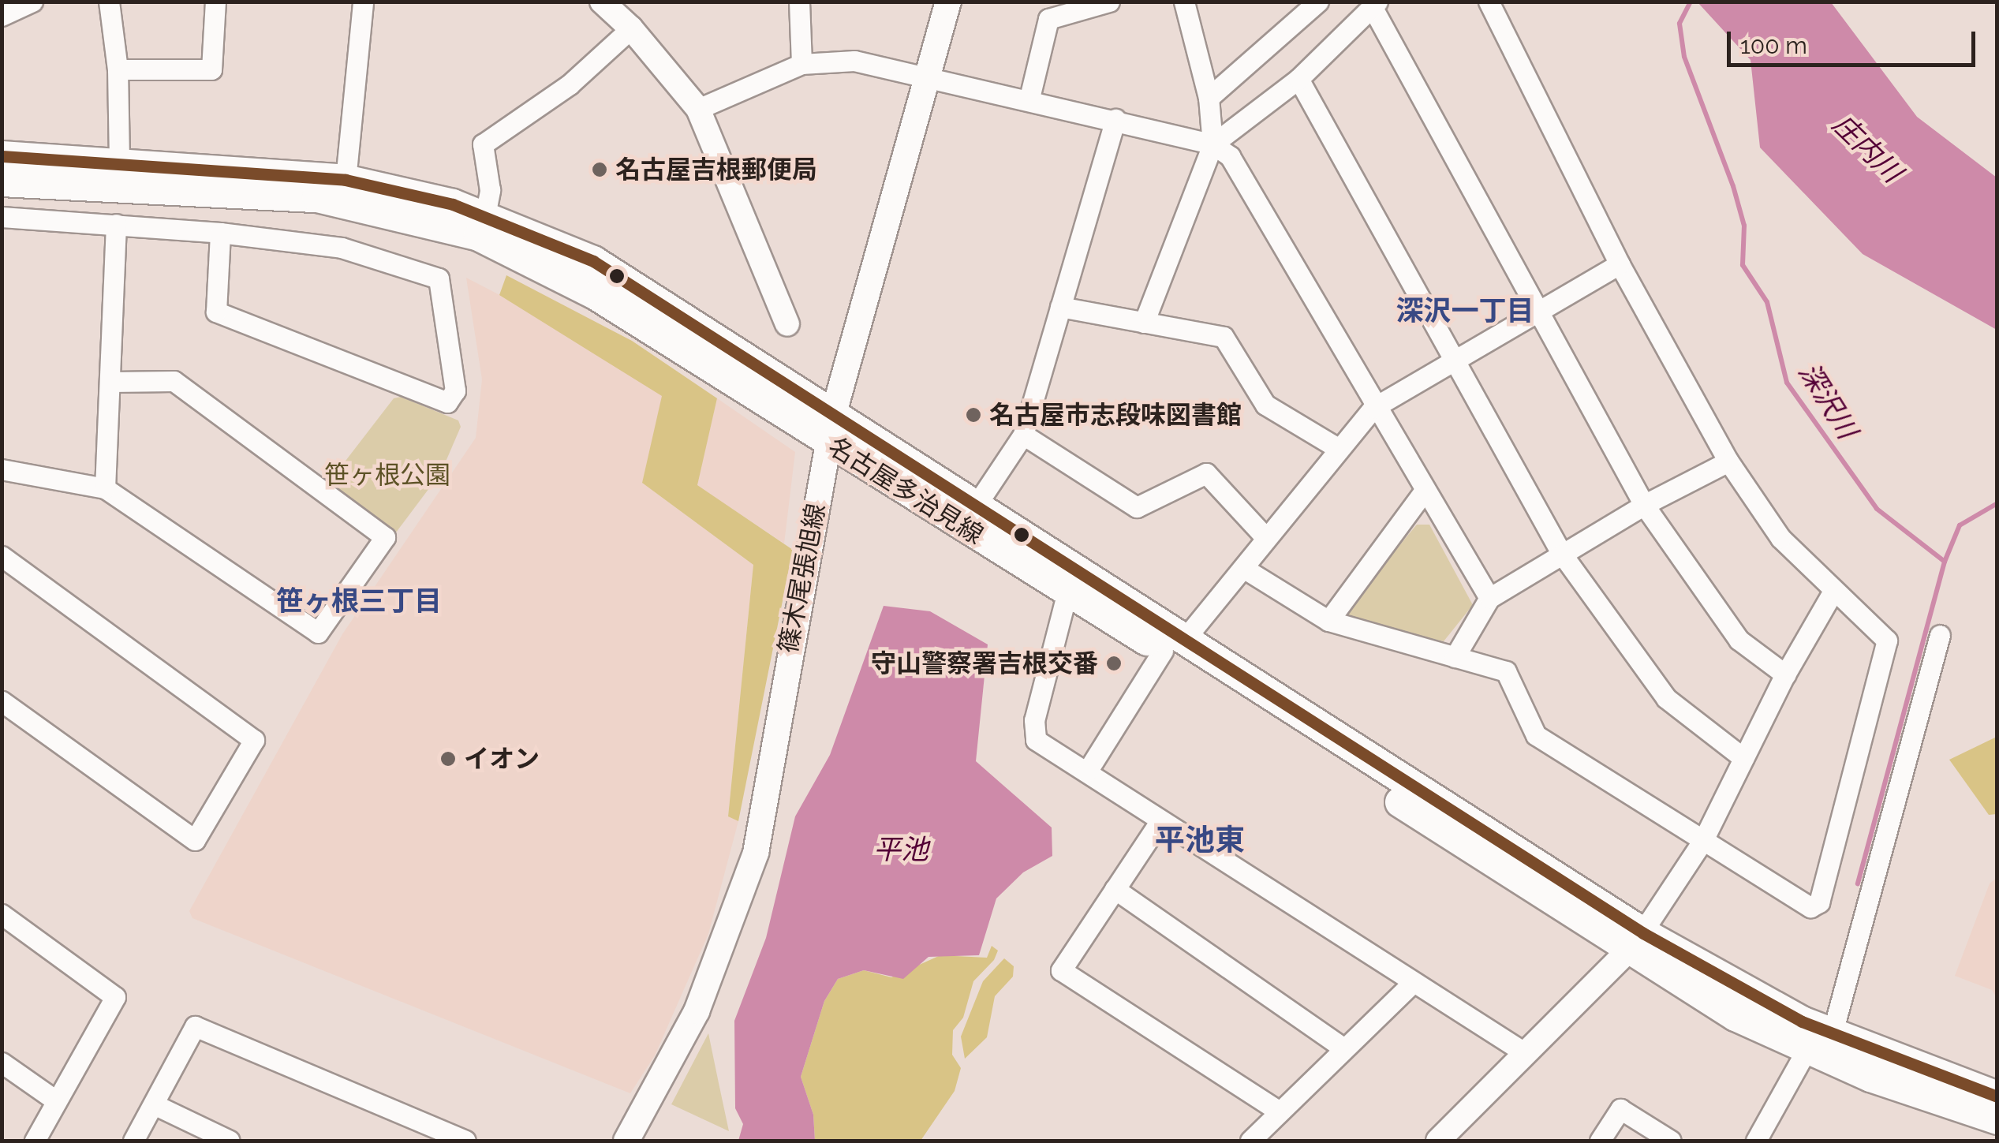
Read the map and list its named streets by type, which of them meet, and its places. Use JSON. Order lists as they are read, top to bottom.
{
  "streets": {
    "main road": ["名古屋多治見線", "篠木尾張旭線"]
  },
  "crossings": [
    ["名古屋多治見線", "篠木尾張旭線"]
  ],
  "districts": ["深沢一丁目", "笹ヶ根三丁目", "平池東"],
  "water": ["庄内川", "深沢川", "平池"],
  "parks": ["笹ヶ根公園"],
  "places": [
    "名古屋吉根郵便局",
    "名古屋市志段味図書館",
    "守山警察署吉根交番",
    "イオン"
  ],
  "scale_bar": "100 m"
}
